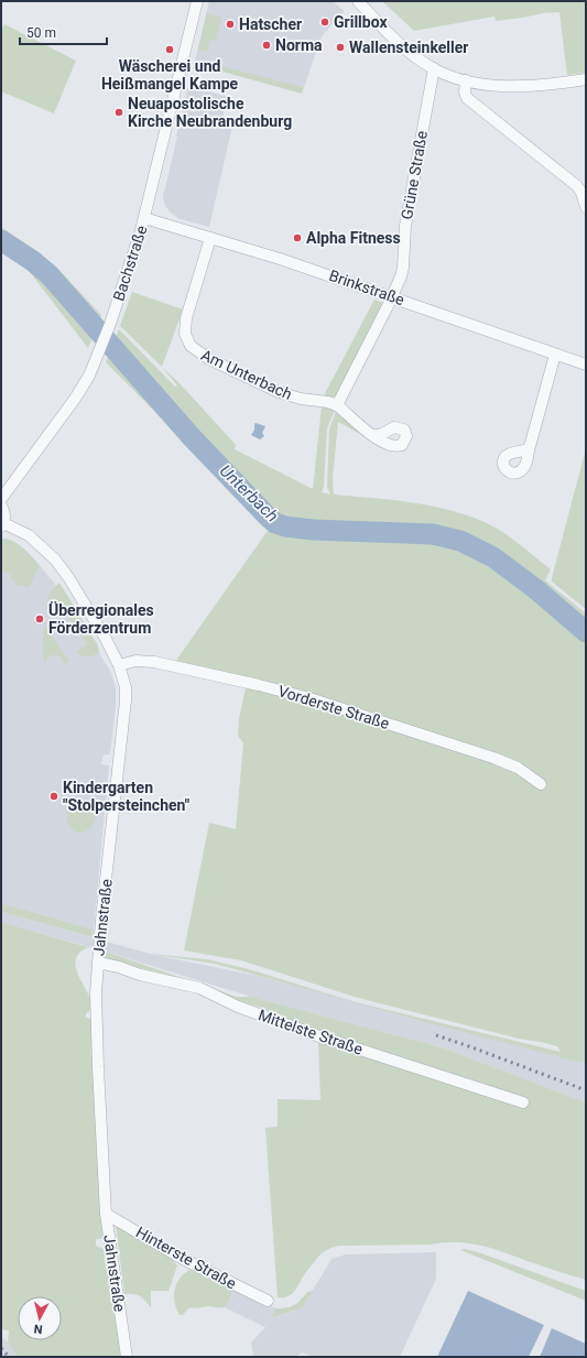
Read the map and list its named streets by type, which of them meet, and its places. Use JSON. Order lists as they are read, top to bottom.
{
  "streets": {
    "street": [
      "Grüne Straße",
      "Bachstraße",
      "Brinkstraße",
      "Am Unterbach",
      "Vorderste Straße",
      "Jahnstraße",
      "Mittelste Straße",
      "Hinterste Straße"
    ]
  },
  "crossings": [
    ["Grüne Straße", "Brinkstraße"],
    ["Grüne Straße", "Am Unterbach"],
    ["Bachstraße", "Brinkstraße"],
    ["Brinkstraße", "Am Unterbach"],
    ["Vorderste Straße", "Jahnstraße"],
    ["Jahnstraße", "Mittelste Straße"],
    ["Jahnstraße", "Hinterste Straße"]
  ],
  "water": ["Unterbach"],
  "places": [
    "Grillbox",
    "Hatscher",
    "Norma",
    "Wallensteinkeller",
    "Wäscherei und Heißmangel Kampe",
    "Neuapostolische Kirche Neubrandenburg",
    "Alpha Fitness",
    "Überregionales Förderzentrum",
    "Kindergarten \"Stolpersteinchen\""
  ],
  "scale_bar": "50 m",
  "north": "bottom"
}
